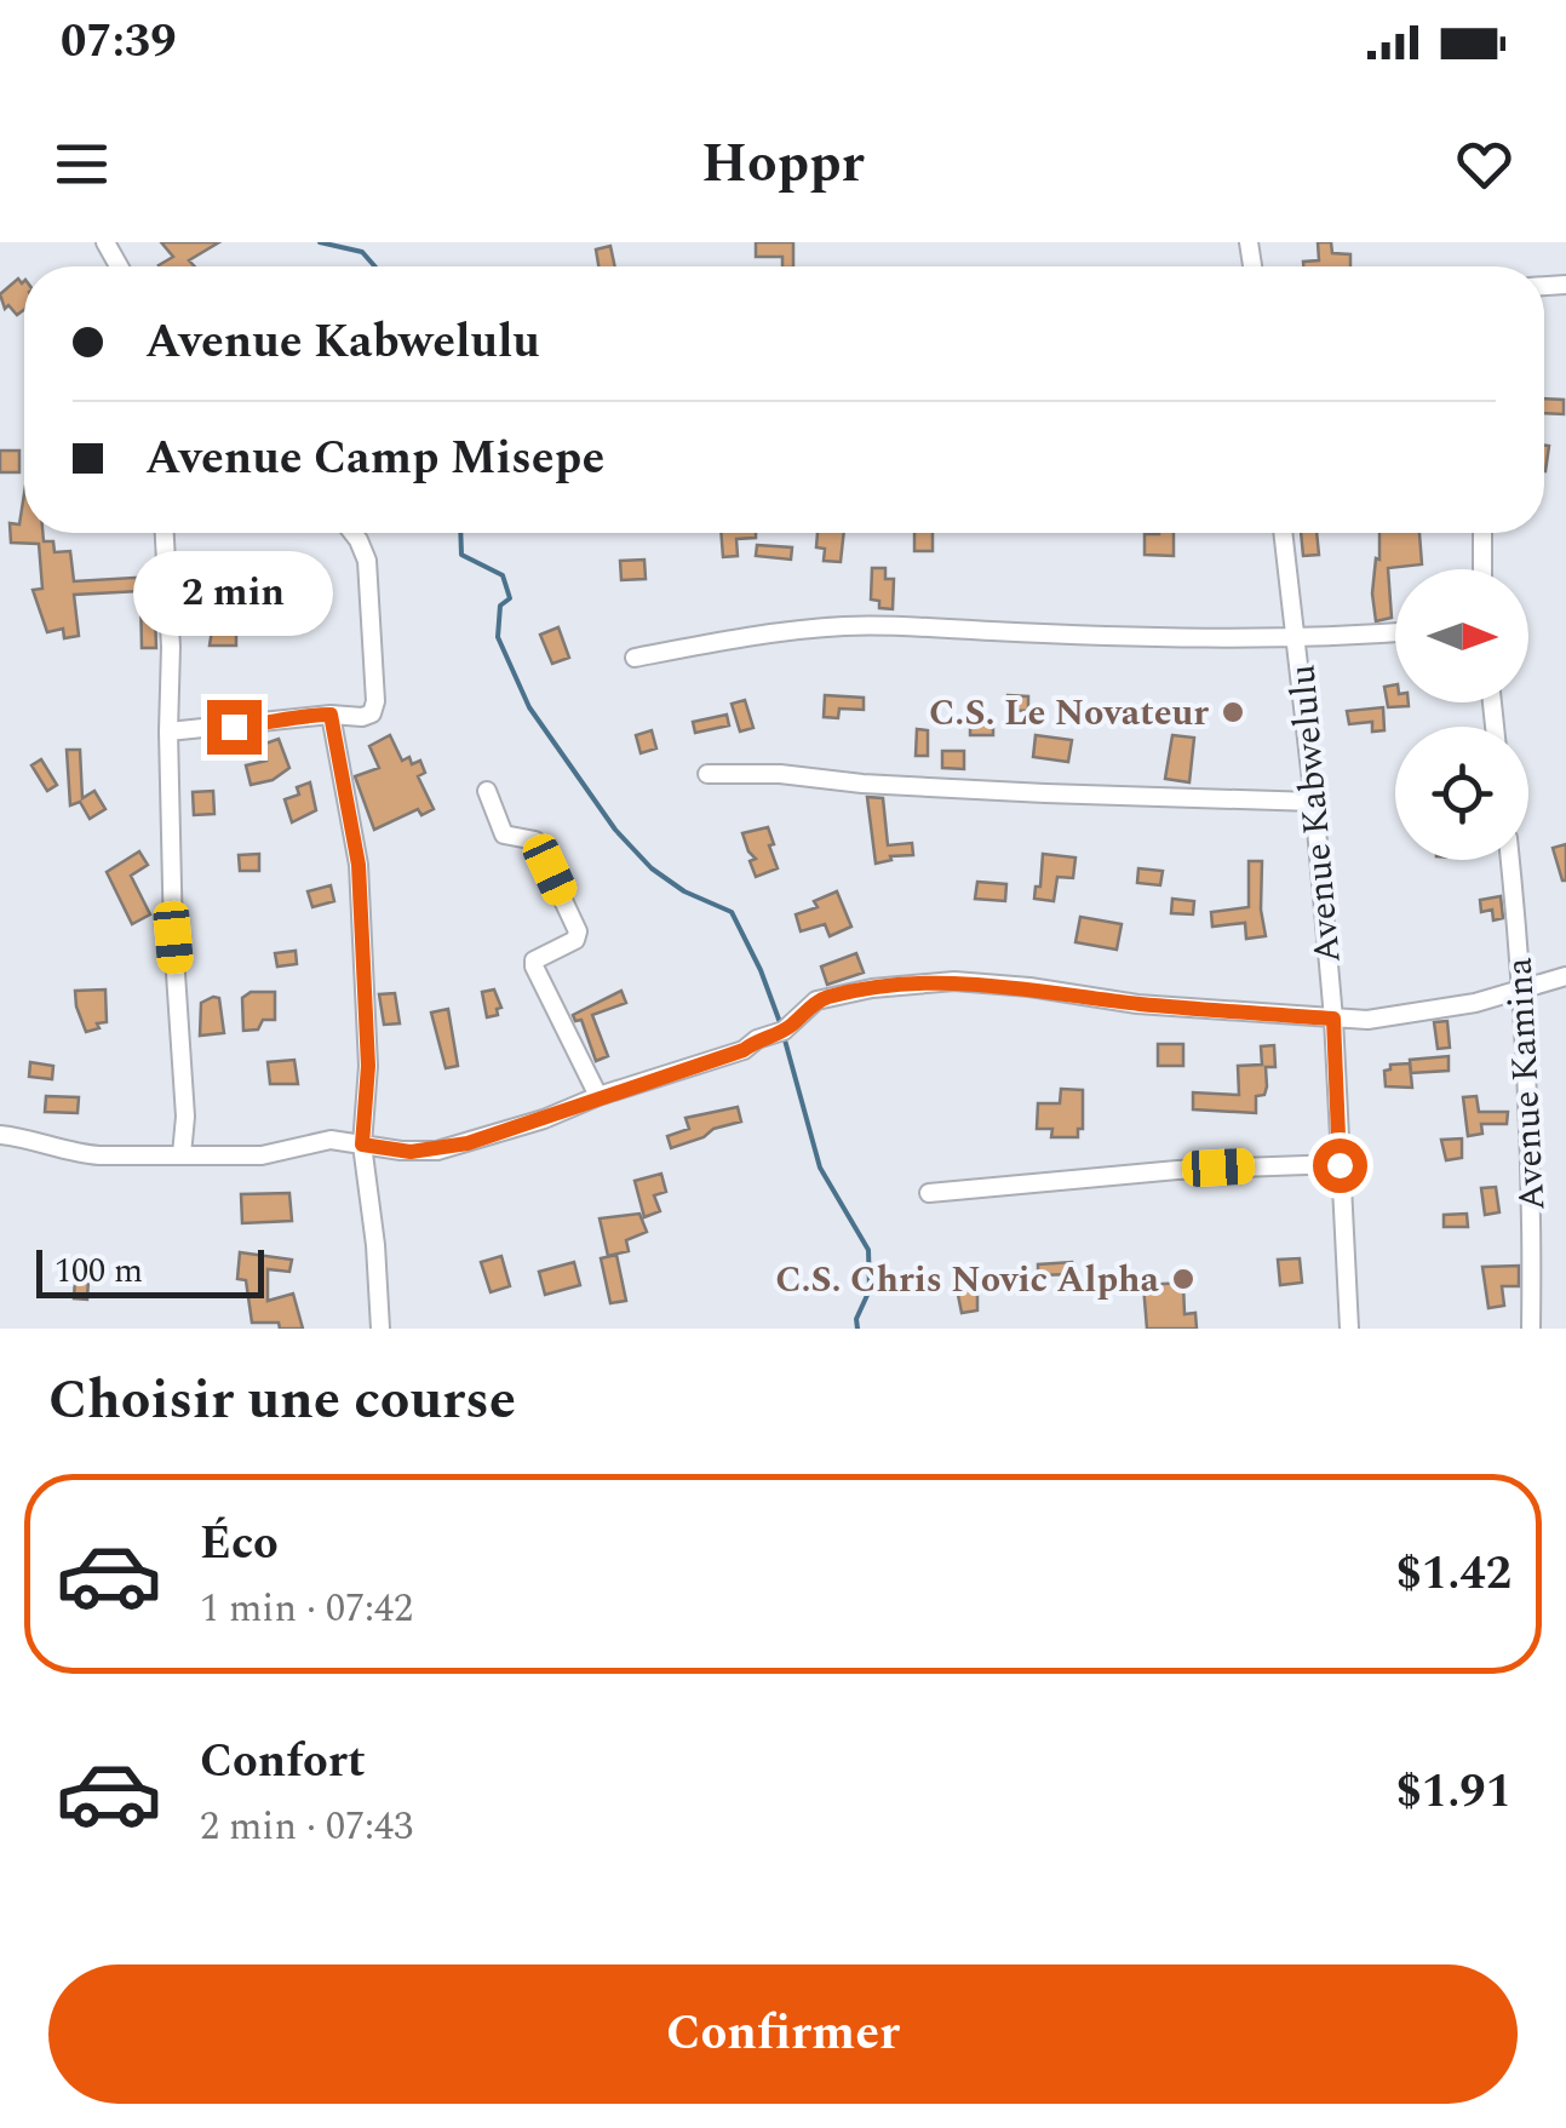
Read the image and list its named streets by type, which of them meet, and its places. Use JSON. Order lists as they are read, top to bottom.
{
  "streets": {
    "street": ["Avenue Kabwelulu", "Avenue Kamina"]
  },
  "places": ["C.S. Le Novateur", "C.S. Chris Novic Alpha"],
  "scale_bar": "100 m",
  "north": "right",
  "page": {
    "status": "07:39",
    "header": "Hoppr",
    "banner": ["Avenue Kabwelulu", "Avenue Camp Misepe"],
    "bubble": "2 min",
    "scale": "100 m",
    "heading": "Choisir une course",
    "list": [
      {
        "name": "Éco",
        "note": "1 min · 07:42",
        "value": "$1.42"
      },
      {
        "name": "Confort",
        "note": "2 min · 07:43",
        "value": "$1.91"
      }
    ],
    "buttons": "Confirmer"
  }
}
